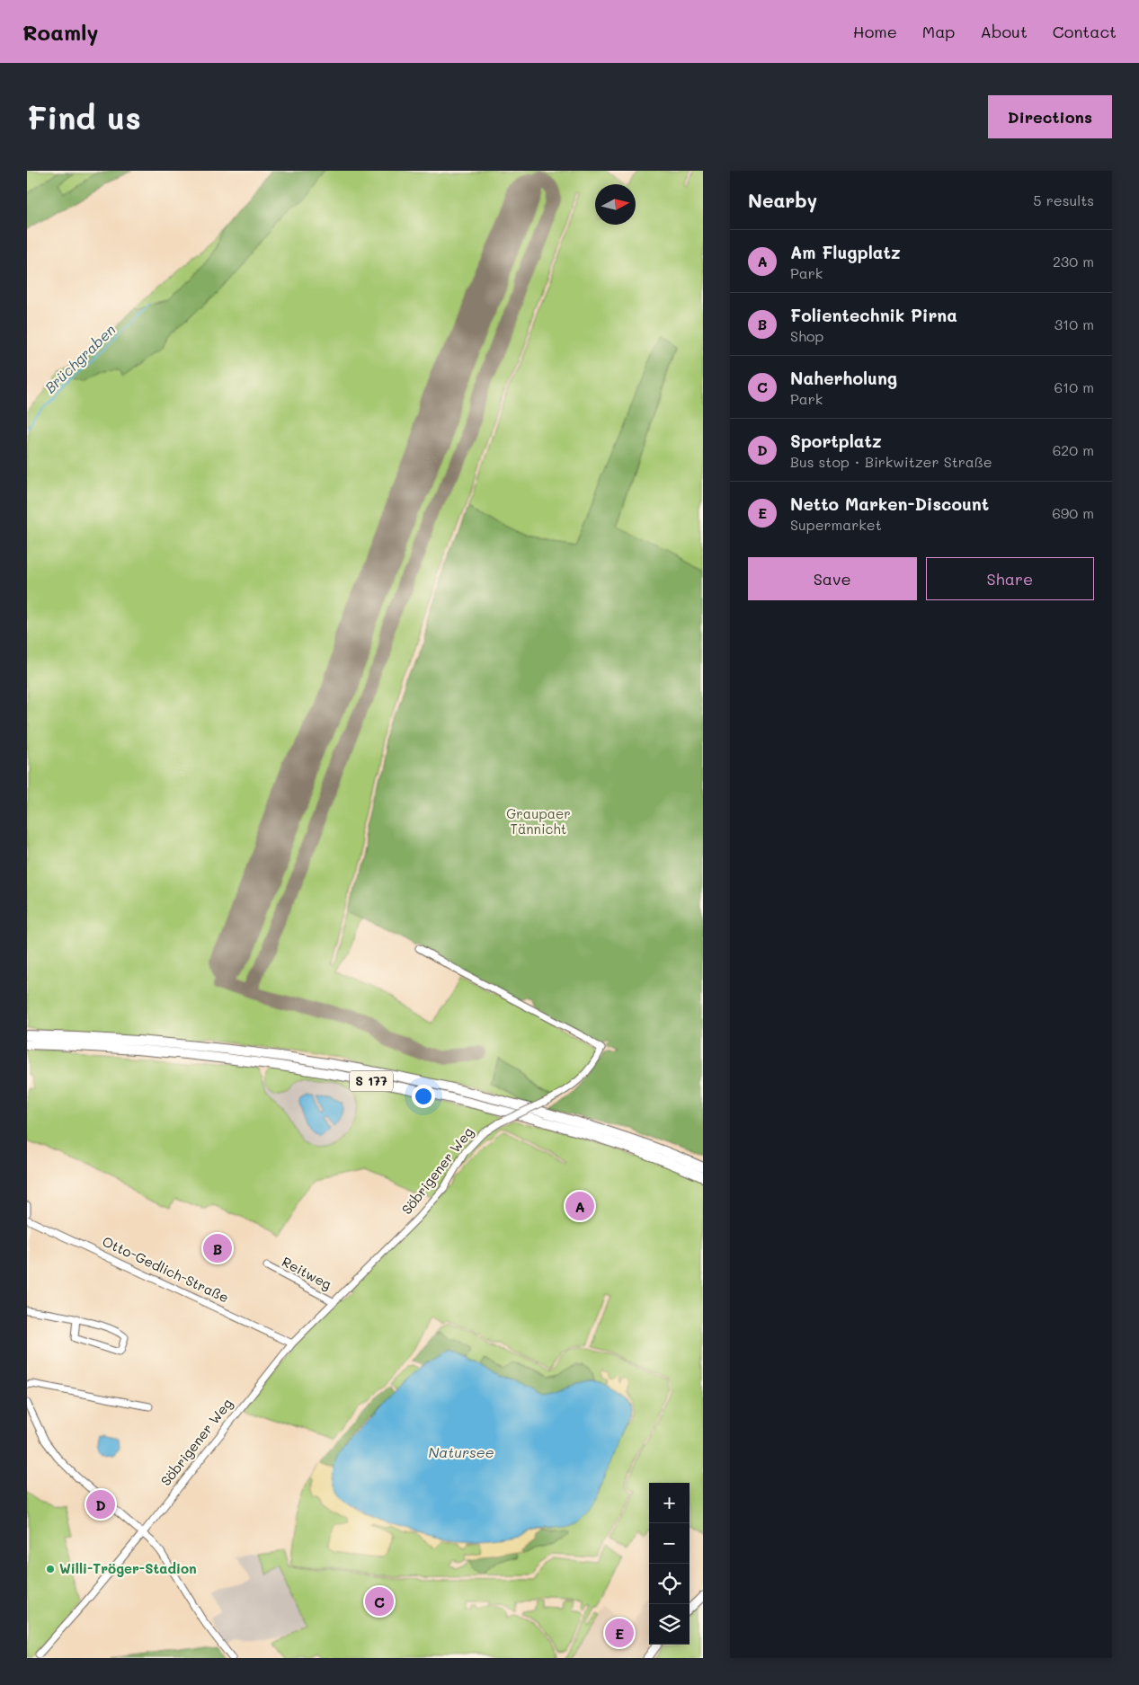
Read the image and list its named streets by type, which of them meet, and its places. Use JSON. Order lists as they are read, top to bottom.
{
  "streets": {
    "highway": ["S 177"],
    "street": ["Söbrigener Weg", "Otto-Gedlich-Straße", "Reitweg"]
  },
  "crossings": [
    ["Söbrigener Weg", "Otto-Gedlich-Straße"],
    ["Söbrigener Weg", "Reitweg"]
  ],
  "water": ["Brüchgraben", "Natursee"],
  "parks": ["Graupaer Tännicht"],
  "places": ["Willi-Tröger-Stadion"],
  "north": "right",
  "page": {
    "header": "Roamly",
    "nav": [
      "Home",
      "Map",
      "About",
      "Contact"
    ],
    "buttons": [
      "Directions",
      ["Save", "Share"]
    ],
    "title": "Find us",
    "heading": ["Nearby", "5 results"],
    "list": [
      {
        "mark": "A",
        "name": "Am Flugplatz",
        "note": "Park",
        "value": "230 m"
      },
      {
        "mark": "B",
        "name": "Folientechnik Pirna",
        "note": "Shop",
        "value": "310 m"
      },
      {
        "mark": "C",
        "name": "Naherholung",
        "note": "Park",
        "value": "610 m"
      },
      {
        "mark": "D",
        "name": "Sportplatz",
        "note": "Bus stop · Birkwitzer Straße",
        "value": "620 m"
      },
      {
        "mark": "E",
        "name": "Netto Marken-Discount",
        "note": "Supermarket",
        "value": "690 m"
      }
    ],
    "pins": [
      "A",
      "B",
      "D",
      "C",
      "E"
    ],
    "map_buttons": ["+", "−"]
  }
}
